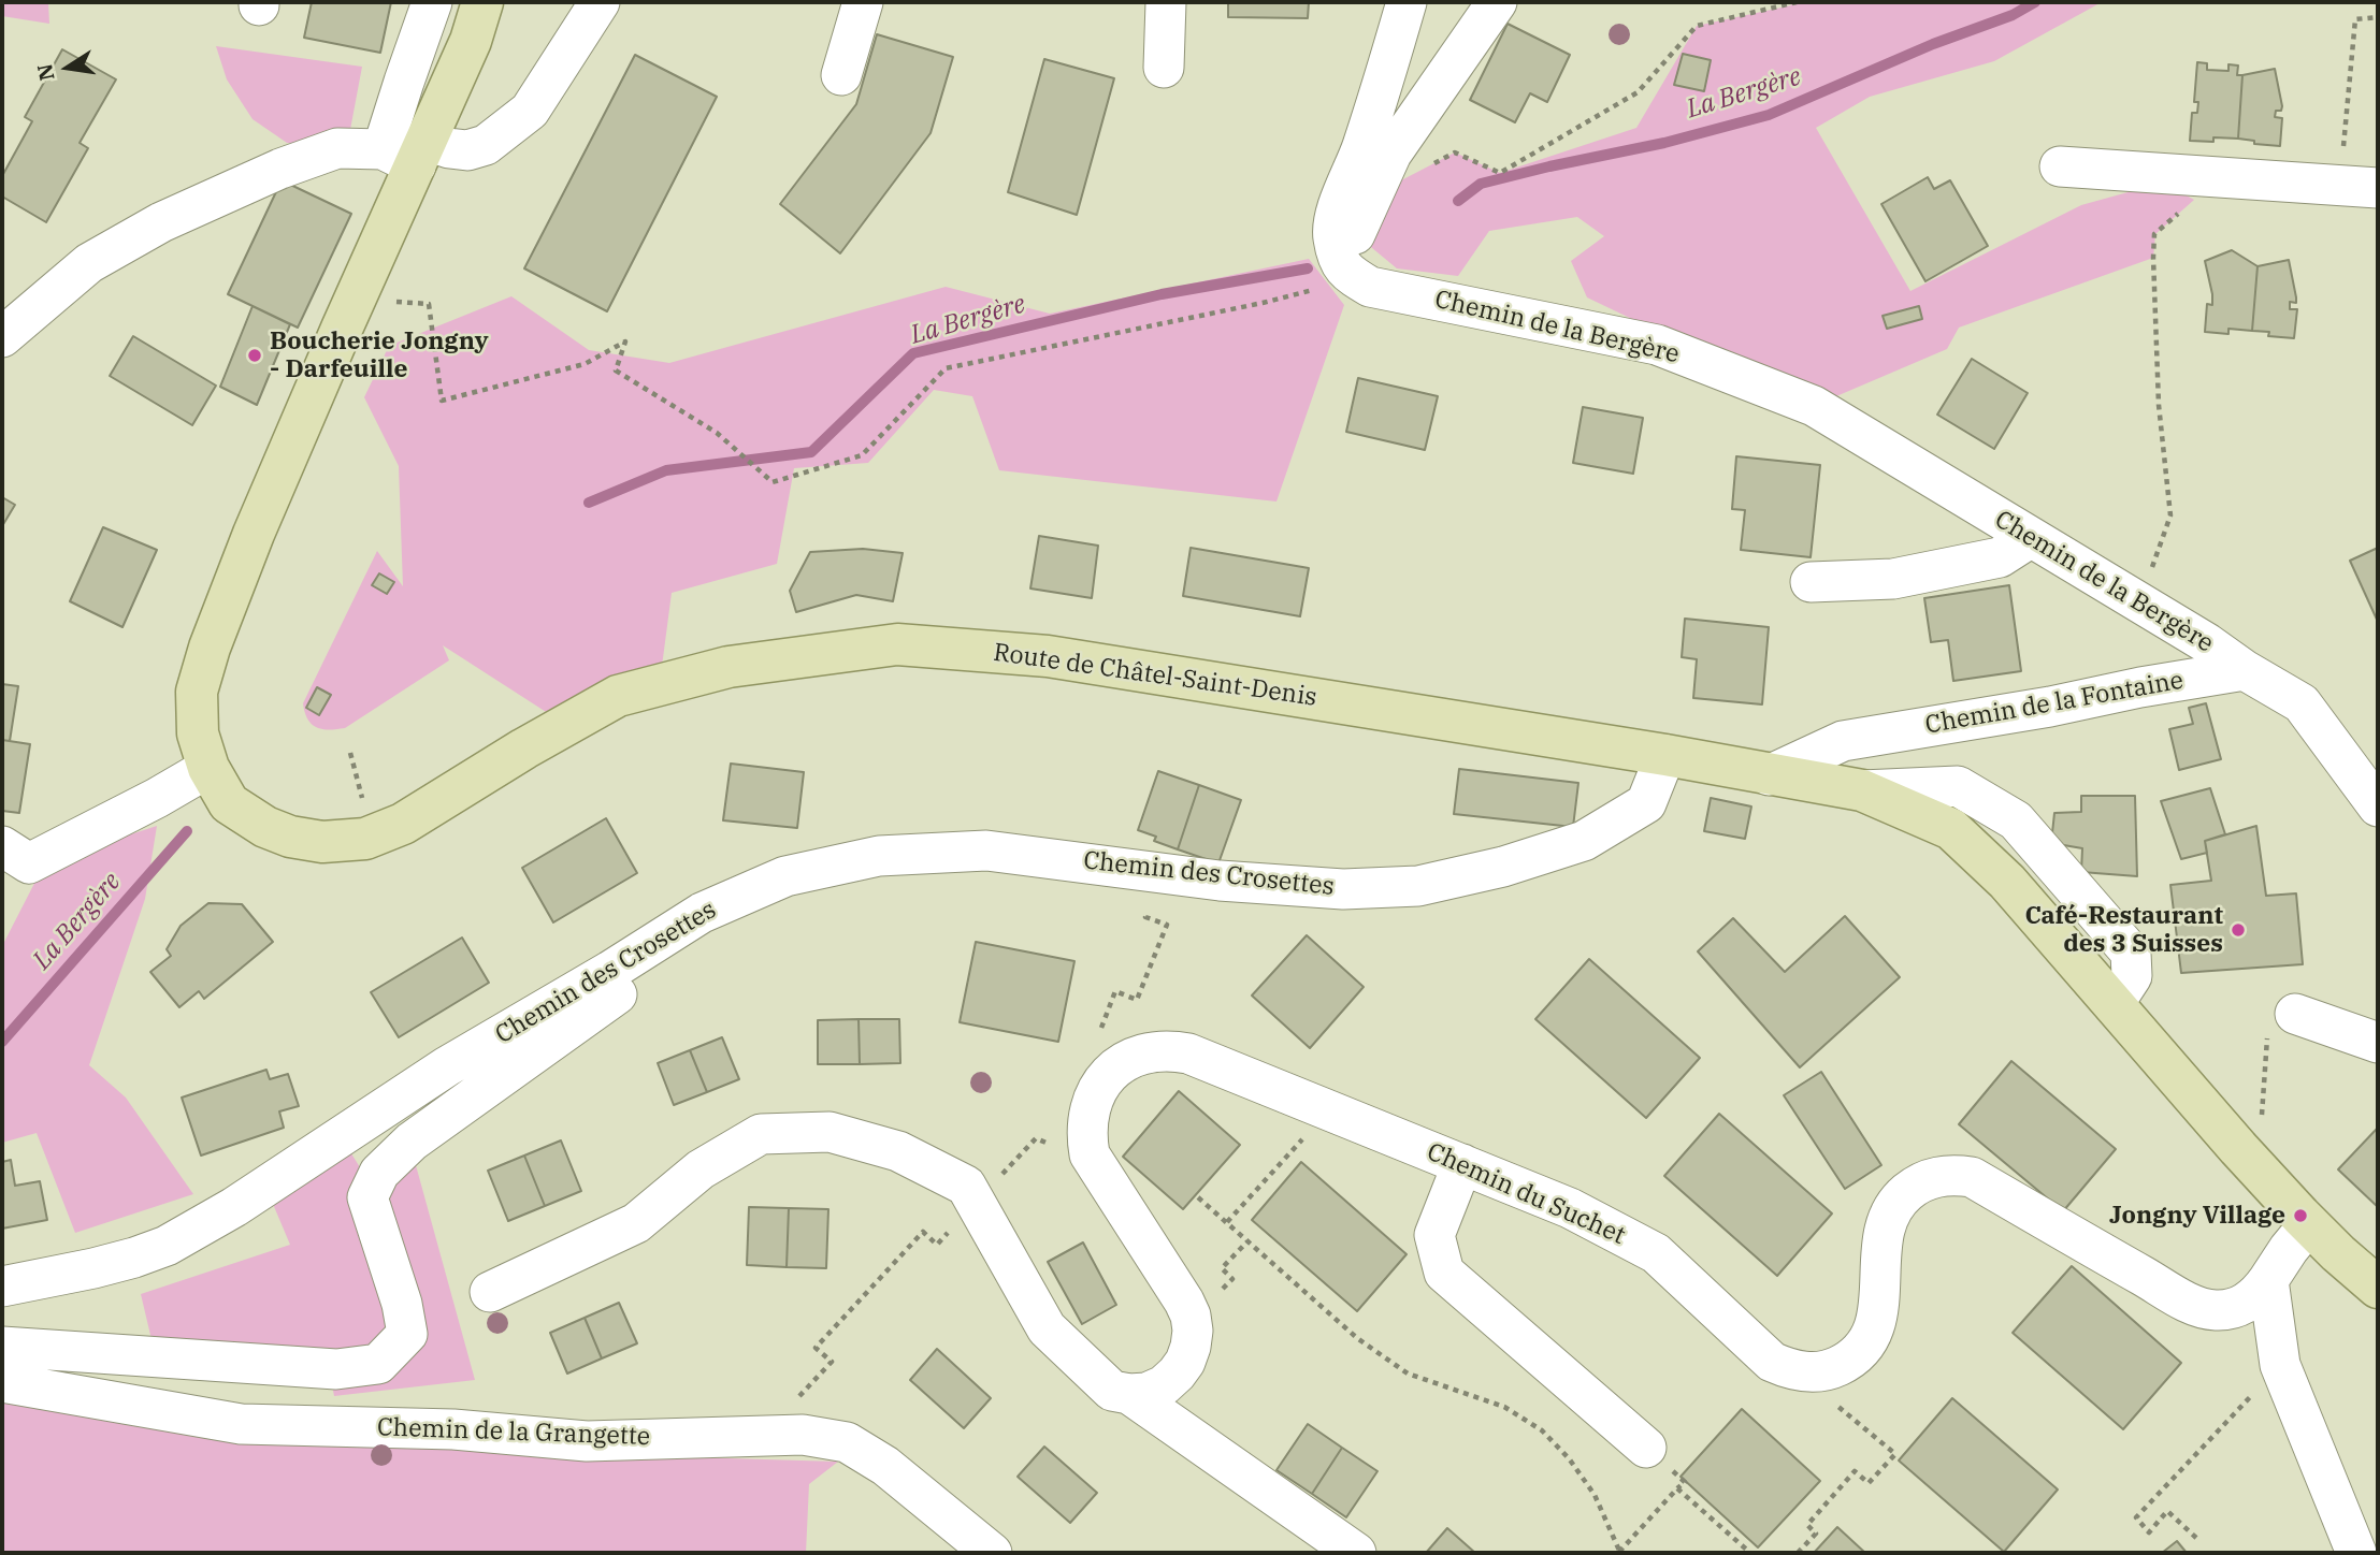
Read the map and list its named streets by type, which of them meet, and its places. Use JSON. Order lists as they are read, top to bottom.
{
  "streets": {
    "main road": ["Route de Châtel-Saint-Denis"],
    "street": [
      "Chemin de la Bergère",
      "Chemin de la Fontaine",
      "Chemin des Crosettes",
      "Chemin du Suchet",
      "Chemin de la Grangette"
    ]
  },
  "crossings": [
    ["Chemin de la Bergère", "Chemin de la Fontaine"],
    ["Route de Châtel-Saint-Denis", "Chemin de la Fontaine"],
    ["Route de Châtel-Saint-Denis", "Chemin des Crosettes"],
    ["Route de Châtel-Saint-Denis", "Chemin du Suchet"]
  ],
  "water": ["La Bergère"],
  "places": ["Boucherie Jongny - Darfeuille", "Café-Restaurant des 3 Suisses", "Jongny Village"],
  "north": "left"
}
